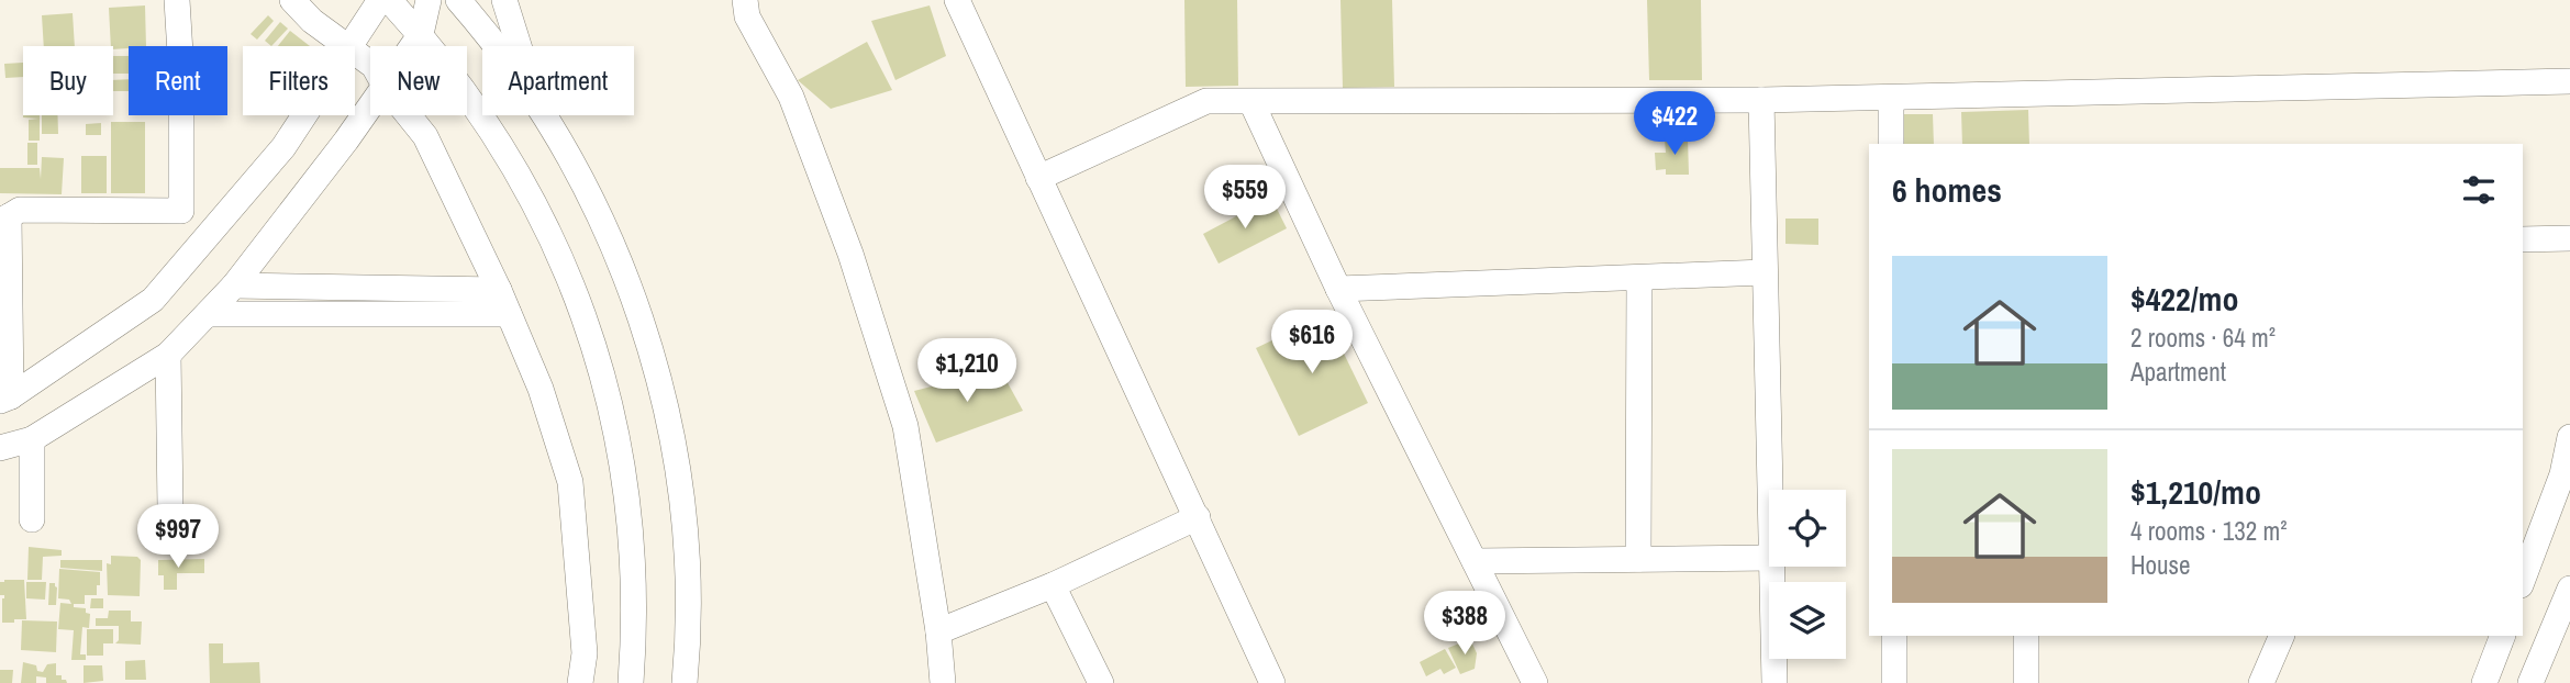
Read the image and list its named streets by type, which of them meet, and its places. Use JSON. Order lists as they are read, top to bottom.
{
  "page": {
    "chip": [
      "Buy",
      "Rent",
      "Filters",
      "New",
      "Apartment"
    ],
    "price": [
      "$422",
      "$559",
      "$616",
      "$1,210",
      "$997",
      "$388"
    ],
    "heading": "6 homes",
    "list": [
      {
        "name": "$422/mo",
        "note": "2 rooms · 64 m² · Apartment"
      },
      {
        "name": "$1,210/mo",
        "note": "4 rooms · 132 m² · House"
      }
    ]
  }
}
